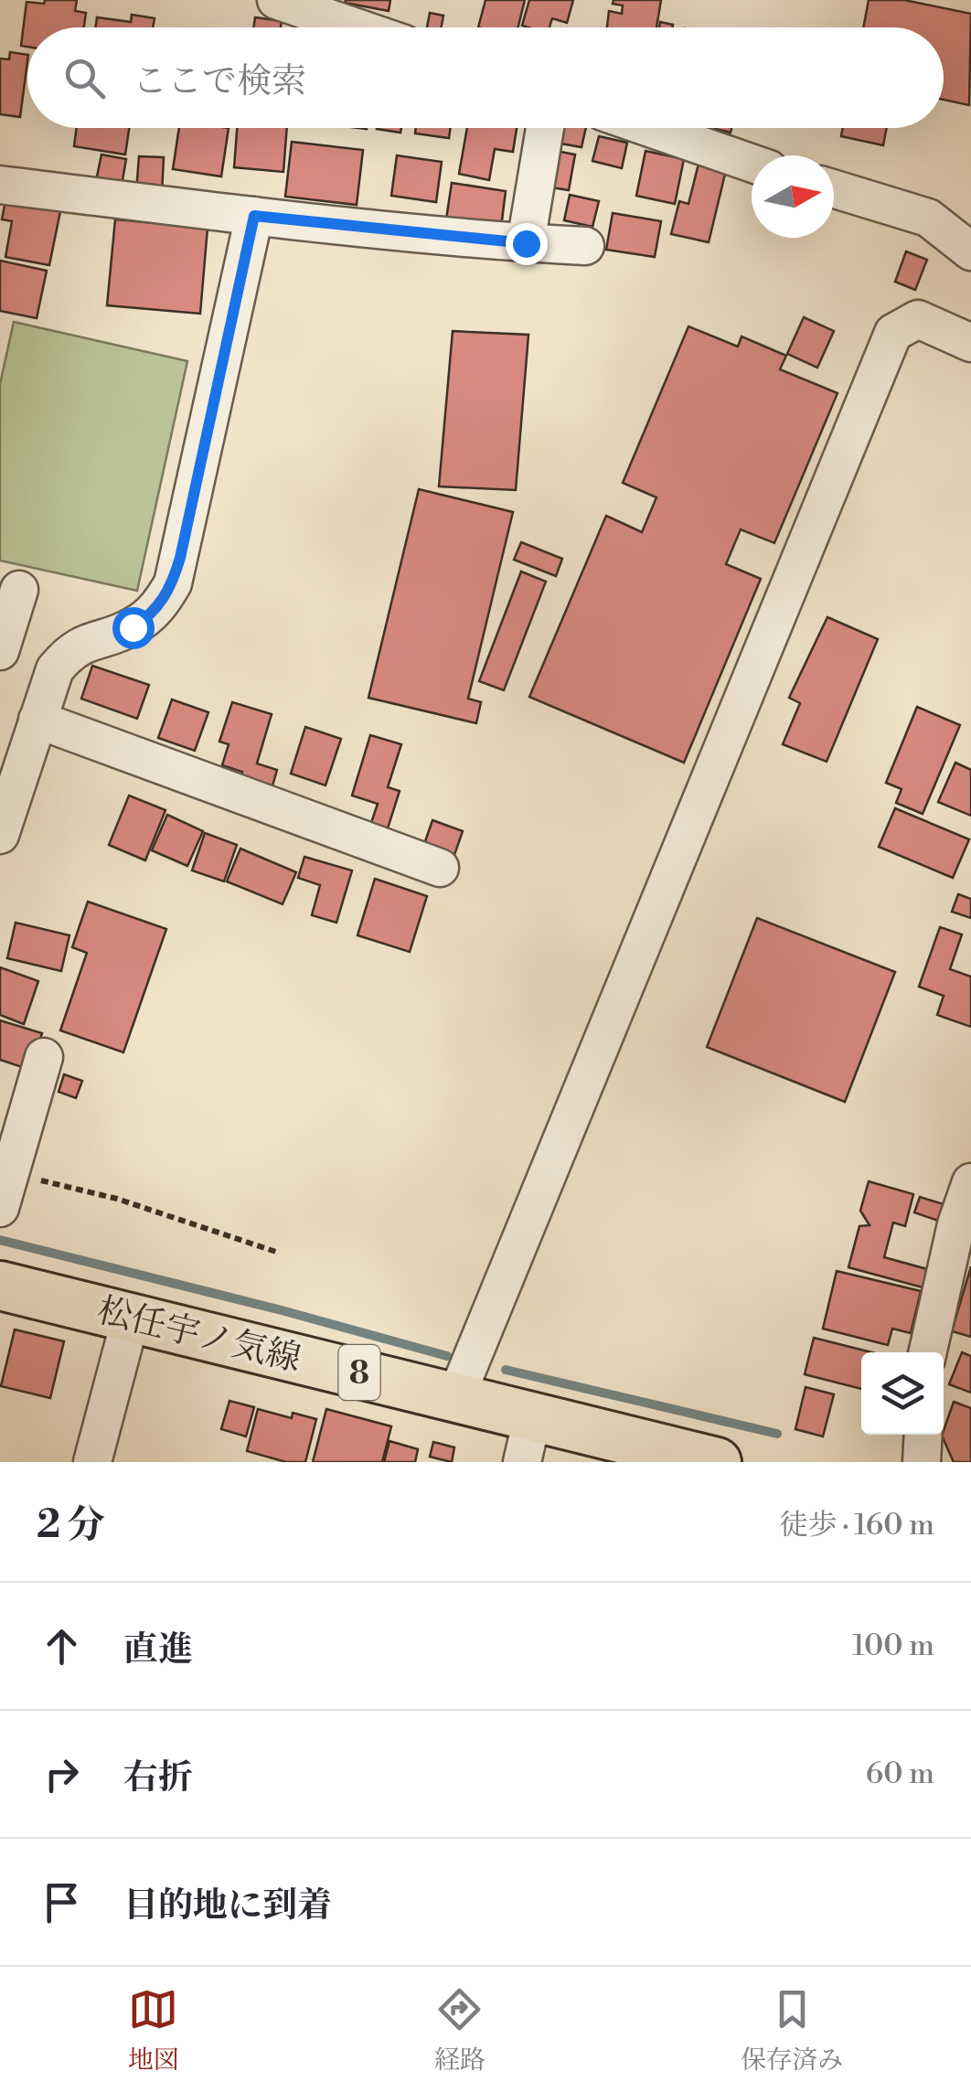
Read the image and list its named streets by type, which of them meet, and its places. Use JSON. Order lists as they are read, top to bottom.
{
  "streets": {
    "main road": ["松任宇ノ気線", "8"]
  },
  "north": "right",
  "page": {
    "search": "ここで検索",
    "heading": ["2 分", "徒歩 · 160 m"],
    "list": [
      ["直進", "100 m"],
      ["右折", "60 m"],
      "目的地に到着"
    ],
    "nav": ["地図", "経路", "保存済み"]
  }
}
